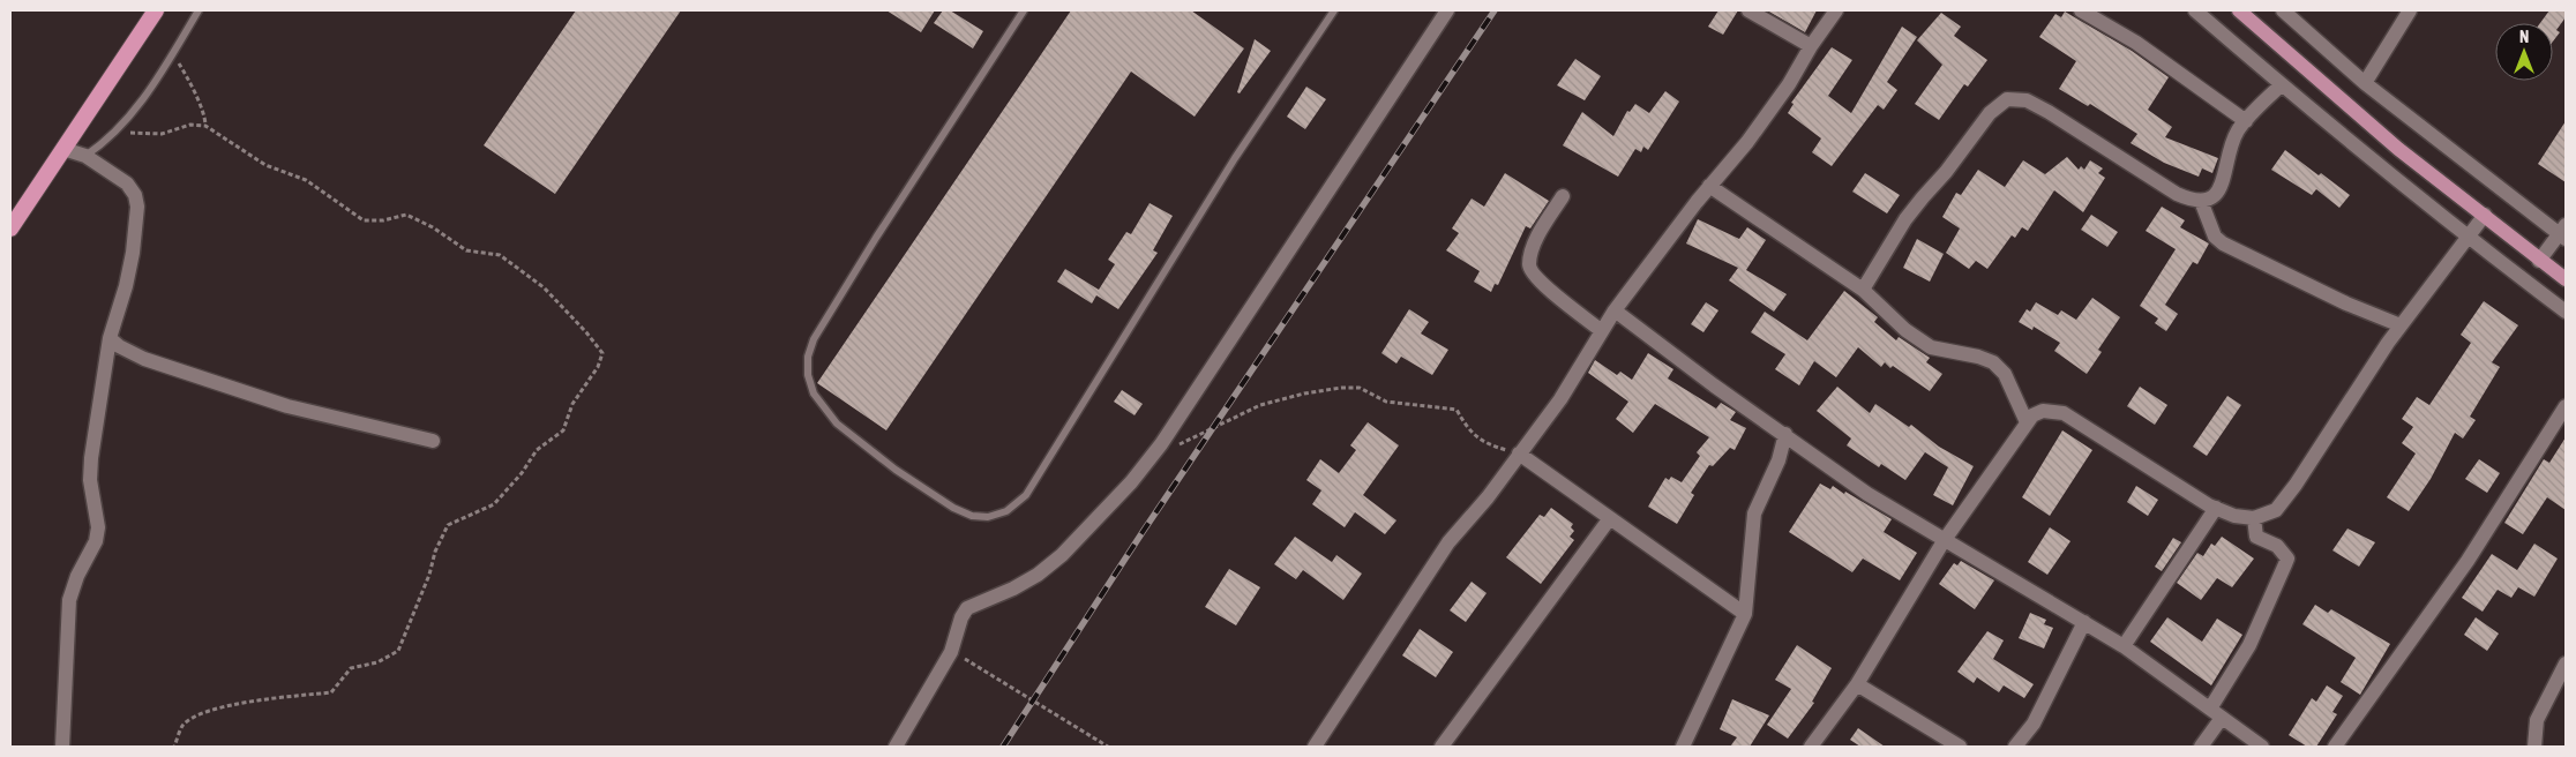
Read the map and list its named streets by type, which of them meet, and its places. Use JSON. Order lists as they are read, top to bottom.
{
  "north": "top"
}
